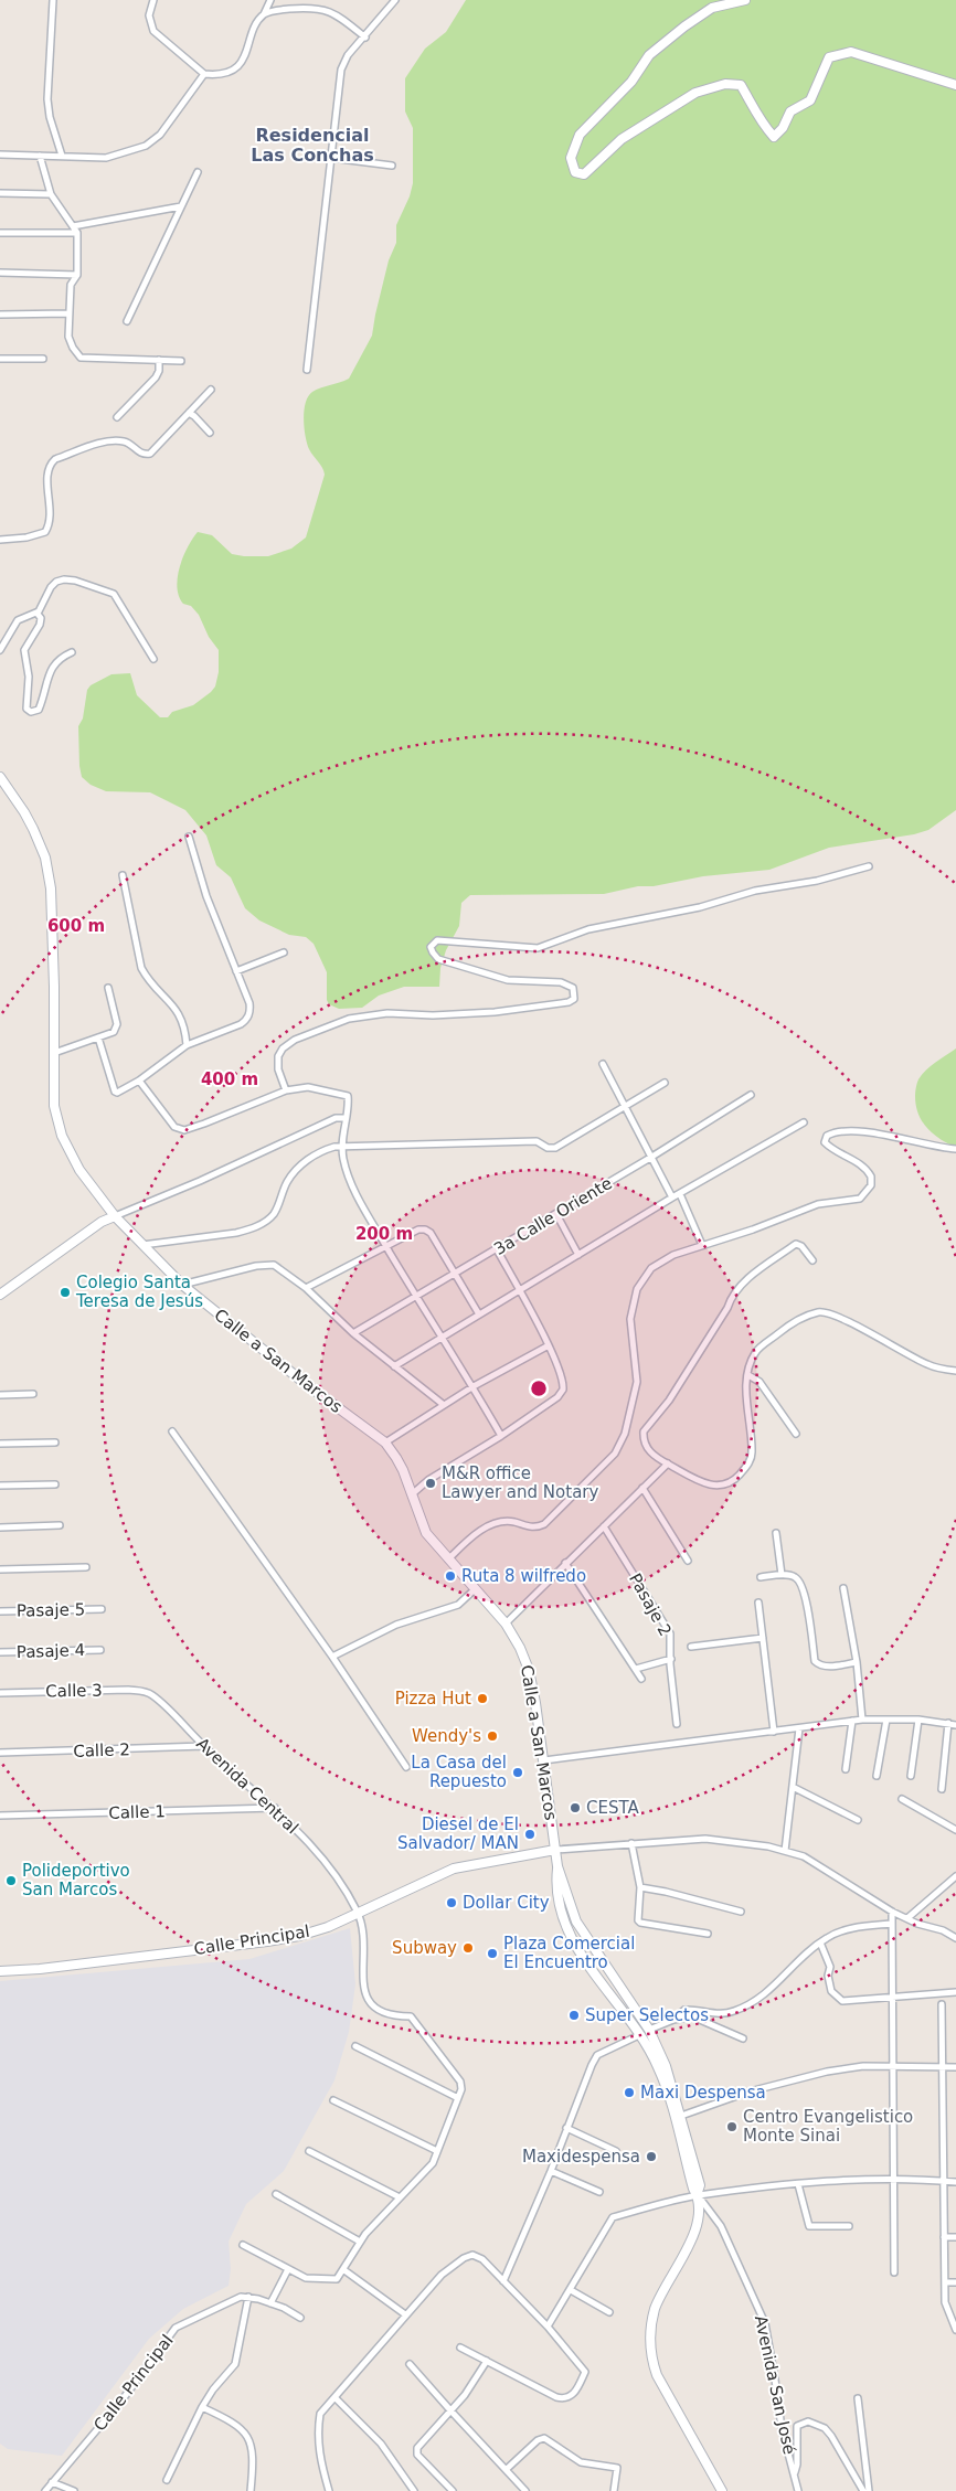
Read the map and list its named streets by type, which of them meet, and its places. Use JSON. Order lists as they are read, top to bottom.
{
  "streets": {
    "main road": ["Calle a San Marcos", "Calle Principal"],
    "street": [
      "3a Calle Oriente",
      "Pasaje 2",
      "Pasaje 5",
      "Pasaje 4",
      "Calle 3",
      "Calle 2",
      "Avenida Central",
      "Calle 1",
      "Avenida San José"
    ]
  },
  "crossings": [
    ["Calle a San Marcos", "Calle Principal"],
    ["Calle 3", "Avenida Central"],
    ["Calle 2", "Avenida Central"],
    ["Avenida Central", "Calle 1"],
    ["Avenida Central", "Calle Principal"]
  ],
  "districts": ["Residencial Las Conchas"],
  "places": [
    "Colegio Santa Teresa de Jesús",
    "M&R office Lawyer and Notary",
    "Ruta 8 wilfredo",
    "Pizza Hut",
    "Wendy's",
    "La Casa del Repuesto",
    "CESTA",
    "Diesel de El Salvador/ MAN",
    "Polideportivo San Marcos",
    "Dollar City",
    "Subway",
    "Plaza Comercial El Encuentro",
    "Super Selectos",
    "Maxi Despensa",
    "Centro Evangelistico Monte Sinai",
    "Maxidespensa"
  ],
  "rings": ["600 m", "400 m", "200 m"]
}
